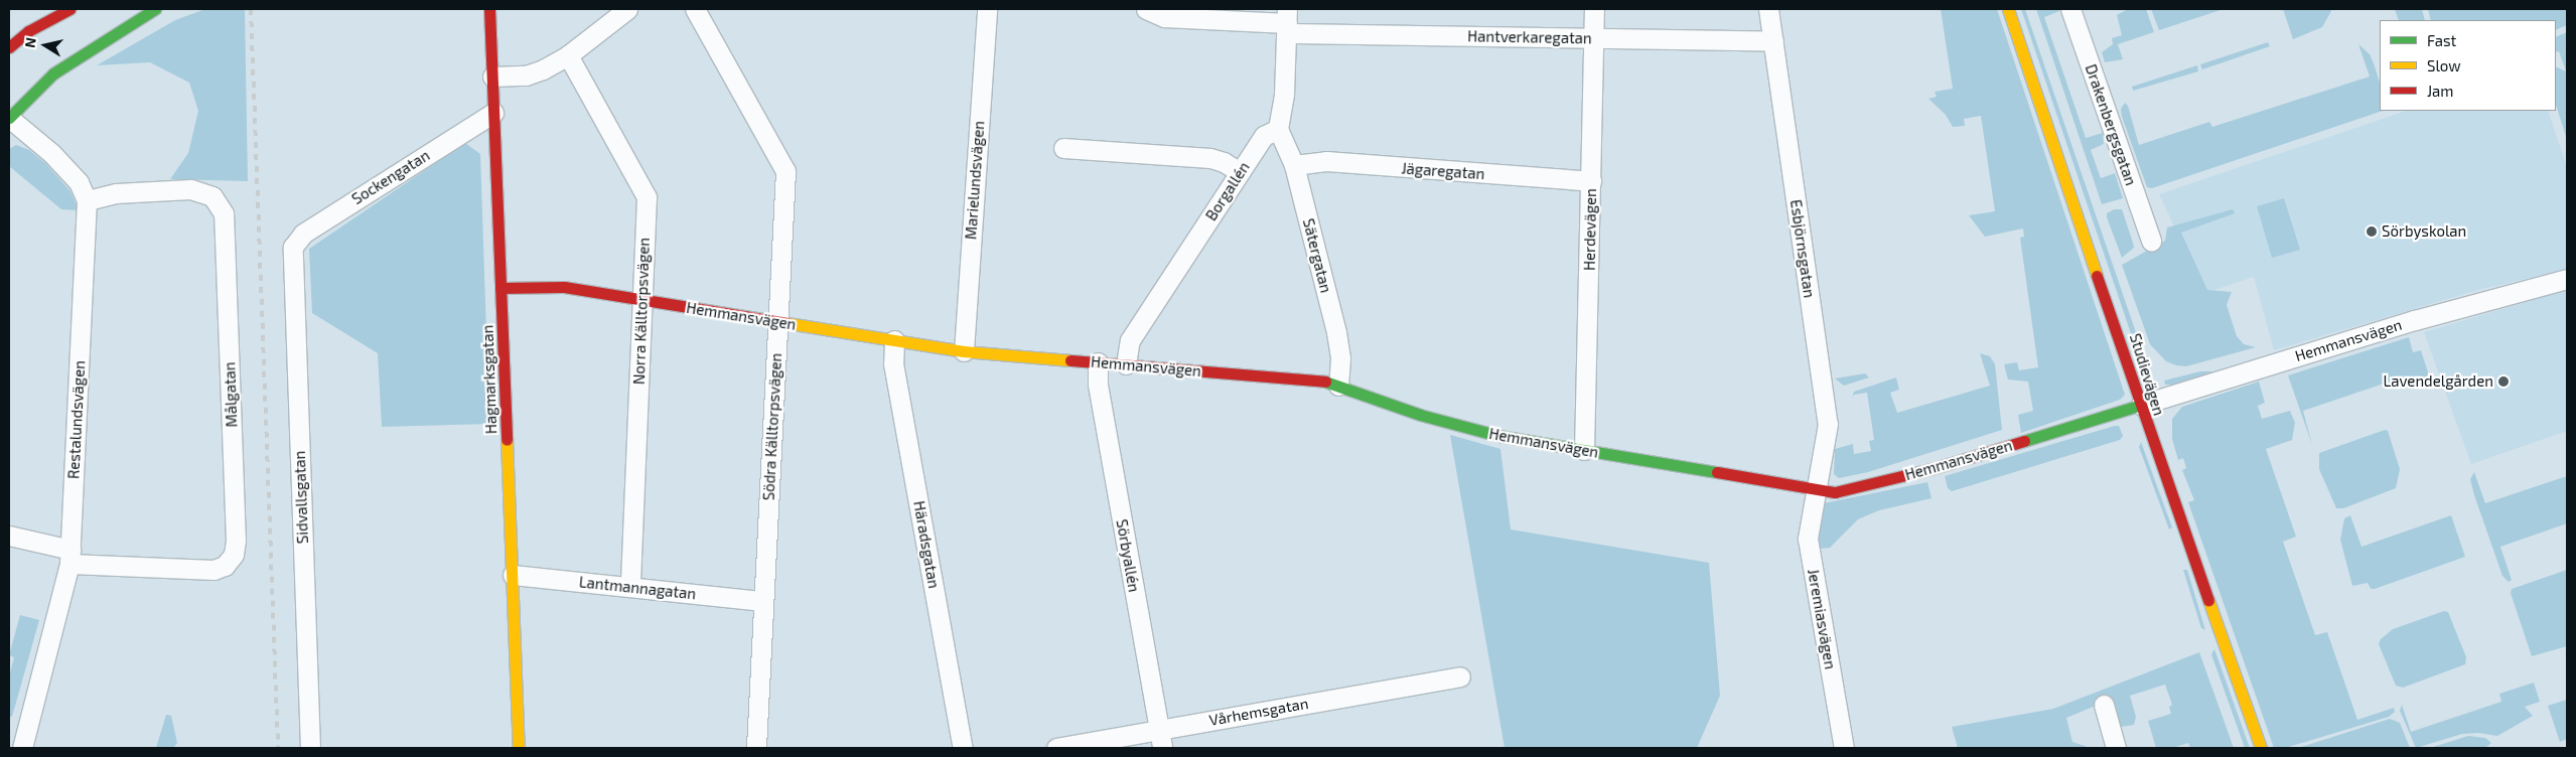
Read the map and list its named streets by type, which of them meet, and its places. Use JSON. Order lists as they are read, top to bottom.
{
  "streets": {
    "street": [
      "Hantverkaregatan",
      "Drakenbergsgatan",
      "Jägaregatan",
      "Sockengatan",
      "Marielundsvägen",
      "Borgallén",
      "Herdevägen",
      "Esbjörnsgatan",
      "Sätergatan",
      "Norra Källtorpsvägen",
      "Hemmansvägen",
      "Studievägen",
      "Hagmarksgatan",
      "Målgatan",
      "Restalundsvägen",
      "Södra Källtorpsvägen",
      "Sidvallsgatan",
      "Häradsgatan",
      "Sörbyallén",
      "Lantmannagatan",
      "Jeremiasvägen",
      "Vårhemsgatan"
    ]
  },
  "crossings": [
    ["Hantverkaregatan", "Herdevägen"],
    ["Hantverkaregatan", "Esbjörnsgatan"],
    ["Jägaregatan", "Herdevägen"],
    ["Jägaregatan", "Sätergatan"],
    ["Sockengatan", "Hagmarksgatan"],
    ["Sockengatan", "Sidvallsgatan"],
    ["Marielundsvägen", "Hemmansvägen"],
    ["Borgallén", "Sätergatan"],
    ["Borgallén", "Hemmansvägen"],
    ["Herdevägen", "Hemmansvägen"],
    ["Esbjörnsgatan", "Hemmansvägen"],
    ["Esbjörnsgatan", "Jeremiasvägen"],
    ["Sätergatan", "Hemmansvägen"],
    ["Norra Källtorpsvägen", "Hemmansvägen"],
    ["Norra Källtorpsvägen", "Lantmannagatan"],
    ["Hemmansvägen", "Studievägen"],
    ["Hemmansvägen", "Hagmarksgatan"],
    ["Hemmansvägen", "Södra Källtorpsvägen"],
    ["Hemmansvägen", "Häradsgatan"],
    ["Hemmansvägen", "Sörbyallén"],
    ["Hemmansvägen", "Jeremiasvägen"],
    ["Hagmarksgatan", "Lantmannagatan"],
    ["Målgatan", "Restalundsvägen"],
    ["Södra Källtorpsvägen", "Lantmannagatan"],
    ["Sörbyallén", "Vårhemsgatan"]
  ],
  "places": ["Sörbyskolan", "Lavendelgården"],
  "legend": ["Fast", "Slow", "Jam"],
  "north": "left"
}
